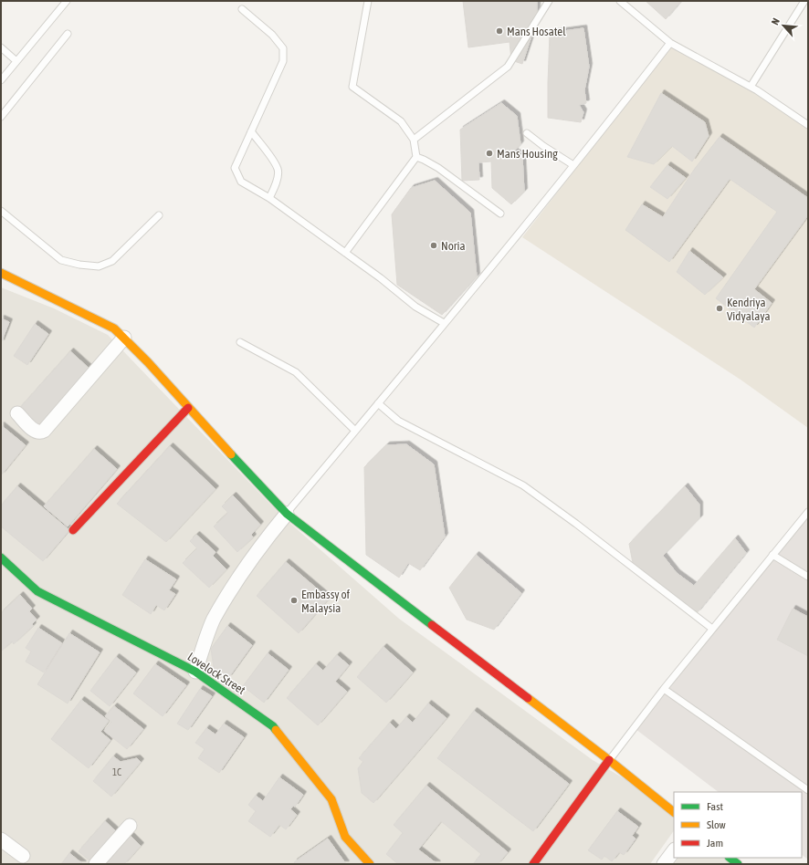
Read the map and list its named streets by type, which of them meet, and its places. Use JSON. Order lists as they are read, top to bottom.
{
  "streets": {
    "street": ["Lovelock Street"]
  },
  "places": [
    "Mans Hosatel",
    "Mans Housing",
    "Noria",
    "Kendriya Vidyalaya",
    "Embassy of Malaysia"
  ],
  "house_numbers": ["1C"],
  "legend": ["Fast", "Slow", "Jam"],
  "north": "top left"
}
